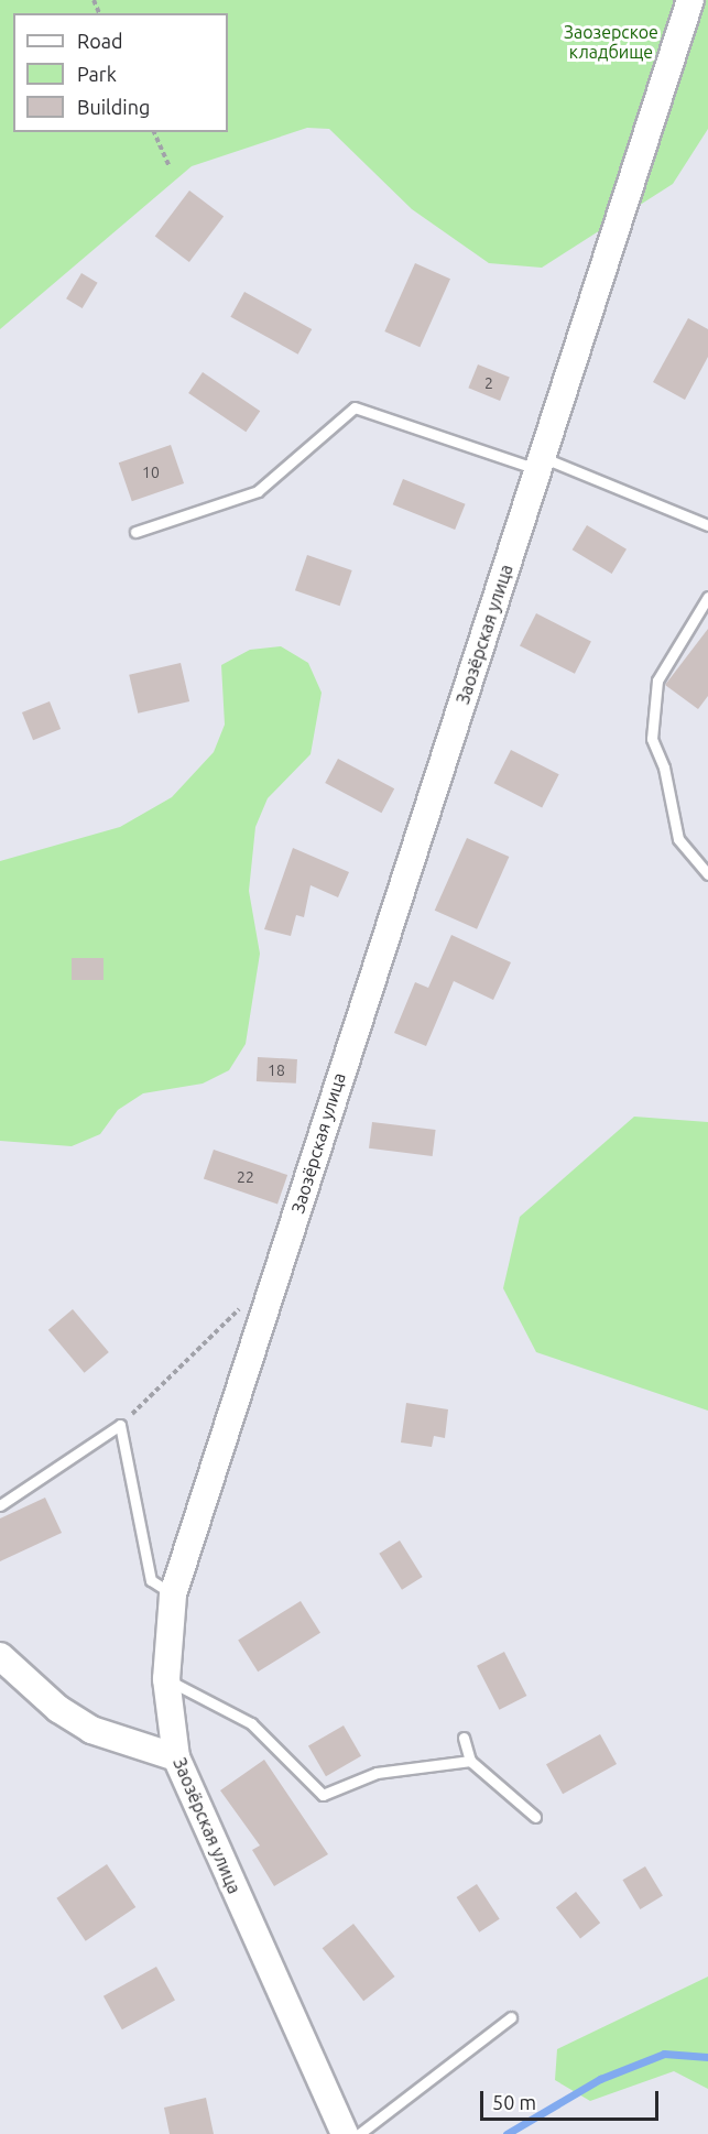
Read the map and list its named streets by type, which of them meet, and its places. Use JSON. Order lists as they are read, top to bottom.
{
  "streets": {
    "street": ["Заозёрская улица"]
  },
  "parks": ["Заозерское кладбище"],
  "house_numbers": [
    "2",
    "10",
    "18",
    "22"
  ],
  "legend": ["Road", "Park", "Building"],
  "scale_bar": "50 m"
}
